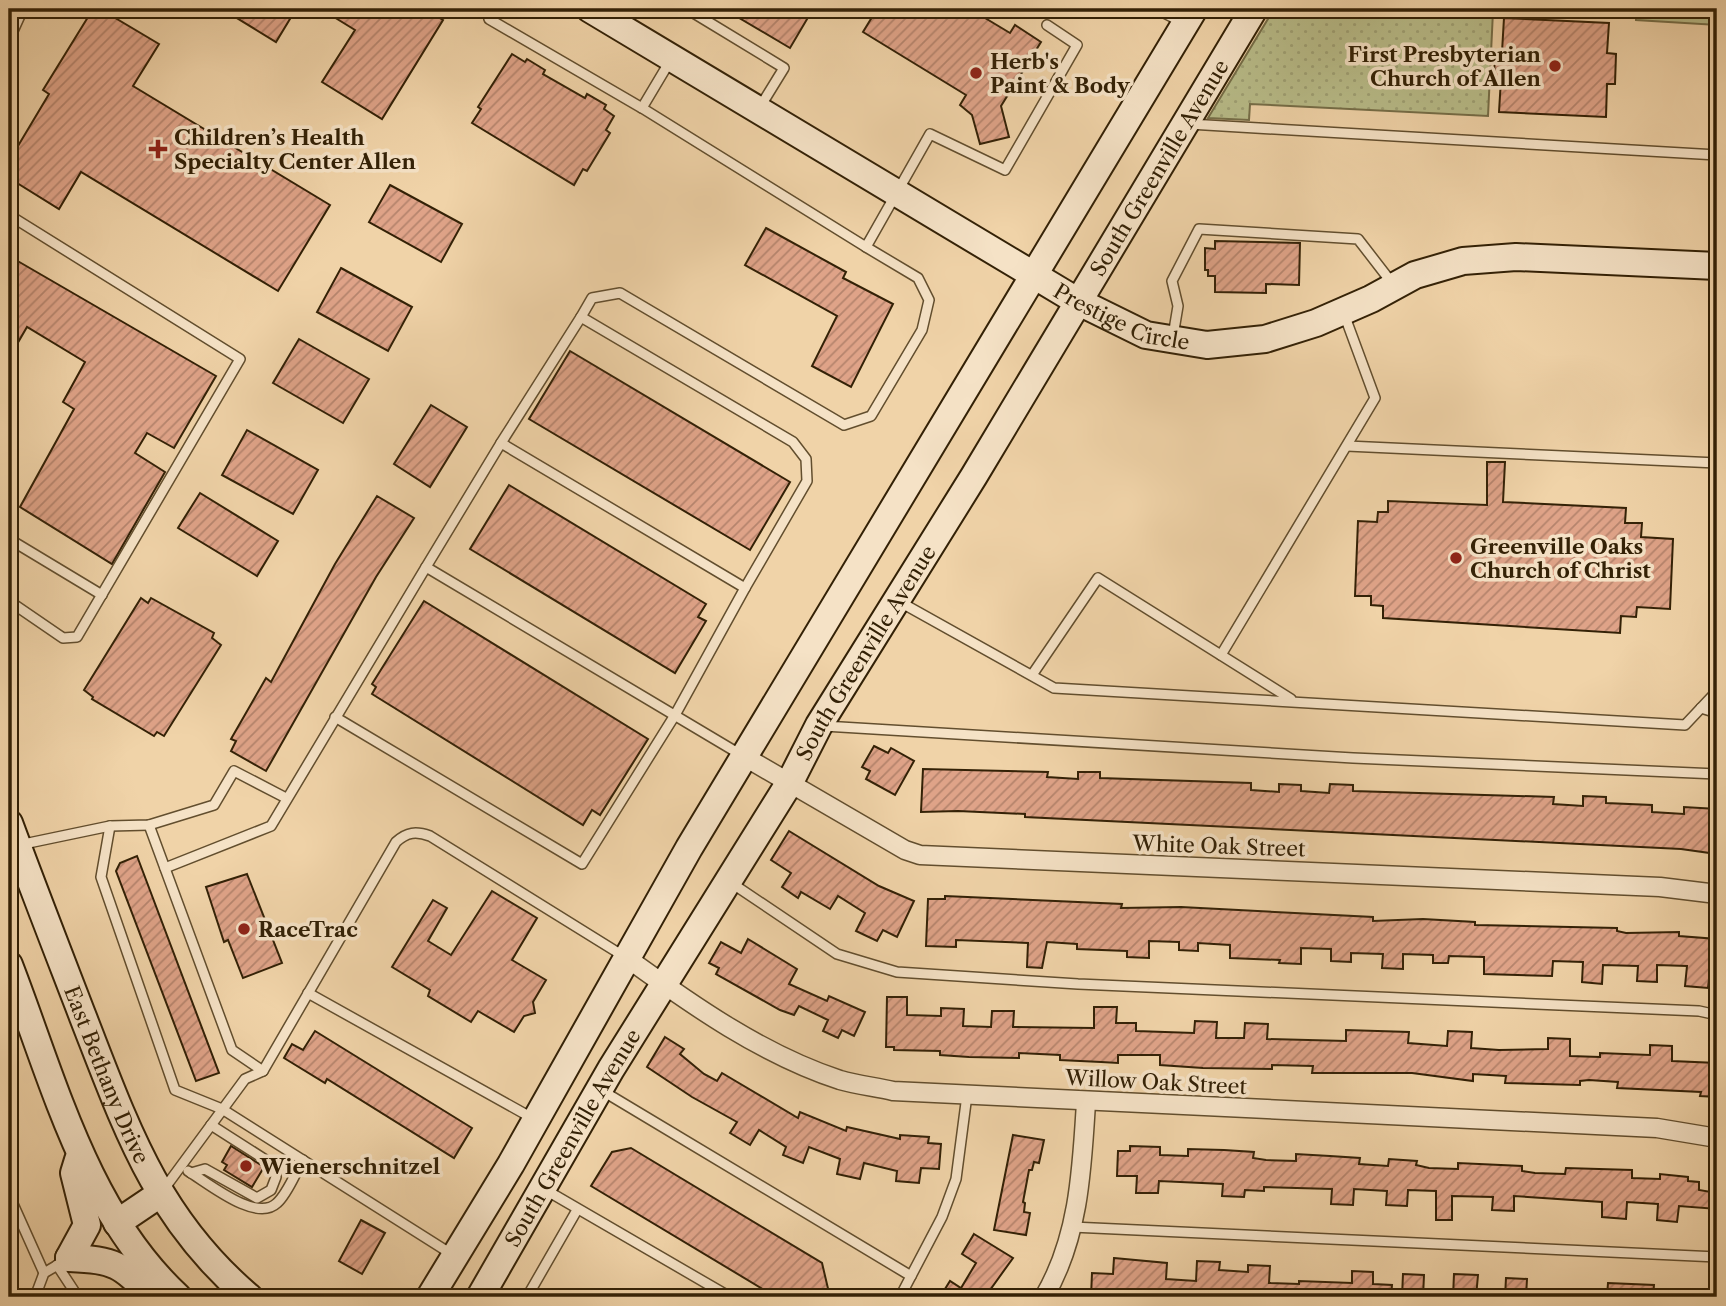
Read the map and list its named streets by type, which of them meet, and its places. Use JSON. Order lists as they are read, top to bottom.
{
  "streets": {
    "main road": ["South Greenville Avenue", "Prestige Circle", "East Bethany Drive"],
    "street": ["White Oak Street", "Willow Oak Street"]
  },
  "crossings": [
    ["South Greenville Avenue", "Prestige Circle"],
    ["South Greenville Avenue", "White Oak Street"],
    ["South Greenville Avenue", "Willow Oak Street"]
  ],
  "places": {
    "other": [
      "First Presbyterian Church of Allen",
      "Herb's Paint & Body",
      "Greenville Oaks Church of Christ",
      "RaceTrac",
      "Wienerschnitzel"
    ],
    "health": ["Children’s Health Specialty Center Allen"]
  }
}
